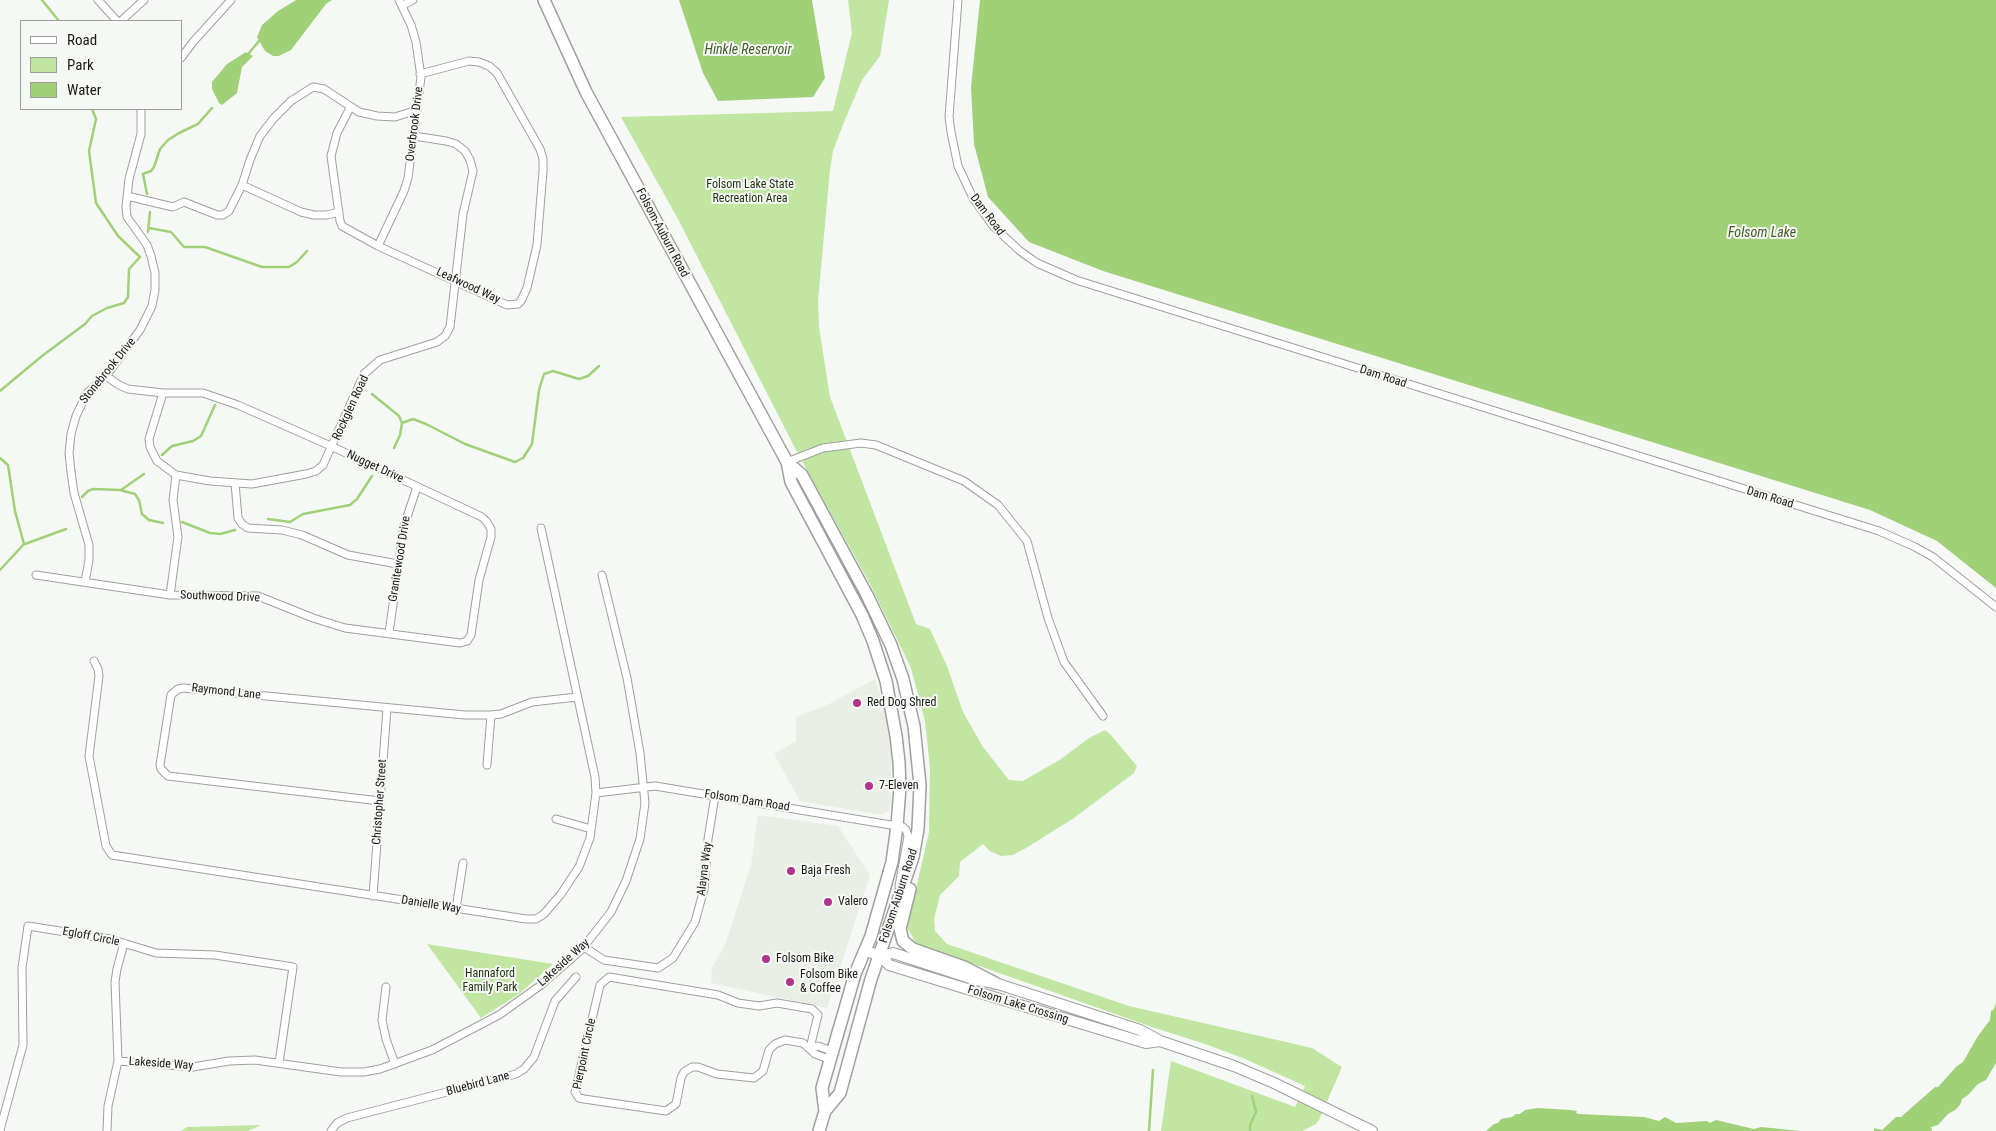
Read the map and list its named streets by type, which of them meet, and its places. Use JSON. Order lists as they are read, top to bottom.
{
  "streets": {
    "main road": ["Folsom-Auburn Road", "Folsom Lake Crossing"],
    "street": [
      "Overbrook Drive",
      "Dam Road",
      "Leafwood Way",
      "Stonebrook Drive",
      "Rockglen Road",
      "Nugget Drive",
      "Granitewood Drive",
      "Southwood Drive",
      "Raymond Lane",
      "Folsom Dam Road",
      "Christopher Street",
      "Alayna Way",
      "Danielle Way",
      "Egloff Circle",
      "Lakeside Way",
      "Pierpoint Circle",
      "Bluebird Lane"
    ]
  },
  "crossings": [
    ["Overbrook Drive", "Leafwood Way"],
    ["Overbrook Drive", "Rockglen Road"],
    ["Folsom-Auburn Road", "Folsom Dam Road"],
    ["Folsom-Auburn Road", "Folsom Lake Crossing"],
    ["Folsom-Auburn Road", "Pierpoint Circle"],
    ["Leafwood Way", "Rockglen Road"],
    ["Stonebrook Drive", "Nugget Drive"],
    ["Stonebrook Drive", "Southwood Drive"],
    ["Rockglen Road", "Nugget Drive"],
    ["Nugget Drive", "Granitewood Drive"],
    ["Nugget Drive", "Southwood Drive"],
    ["Granitewood Drive", "Southwood Drive"],
    ["Raymond Lane", "Christopher Street"],
    ["Raymond Lane", "Danielle Way"],
    ["Folsom Dam Road", "Alayna Way"],
    ["Folsom Dam Road", "Danielle Way"],
    ["Folsom Dam Road", "Lakeside Way"],
    ["Christopher Street", "Danielle Way"],
    ["Alayna Way", "Lakeside Way"],
    ["Egloff Circle", "Lakeside Way"]
  ],
  "water": ["Hinkle Reservoir", "Folsom Lake"],
  "parks": ["Folsom Lake State Recreation Area", "Hannaford Family Park"],
  "places": [
    "Red Dog Shred",
    "7-Eleven",
    "Baja Fresh",
    "Valero",
    "Folsom Bike",
    "Folsom Bike & Coffee"
  ],
  "legend": ["Road", "Park", "Water"]
}
